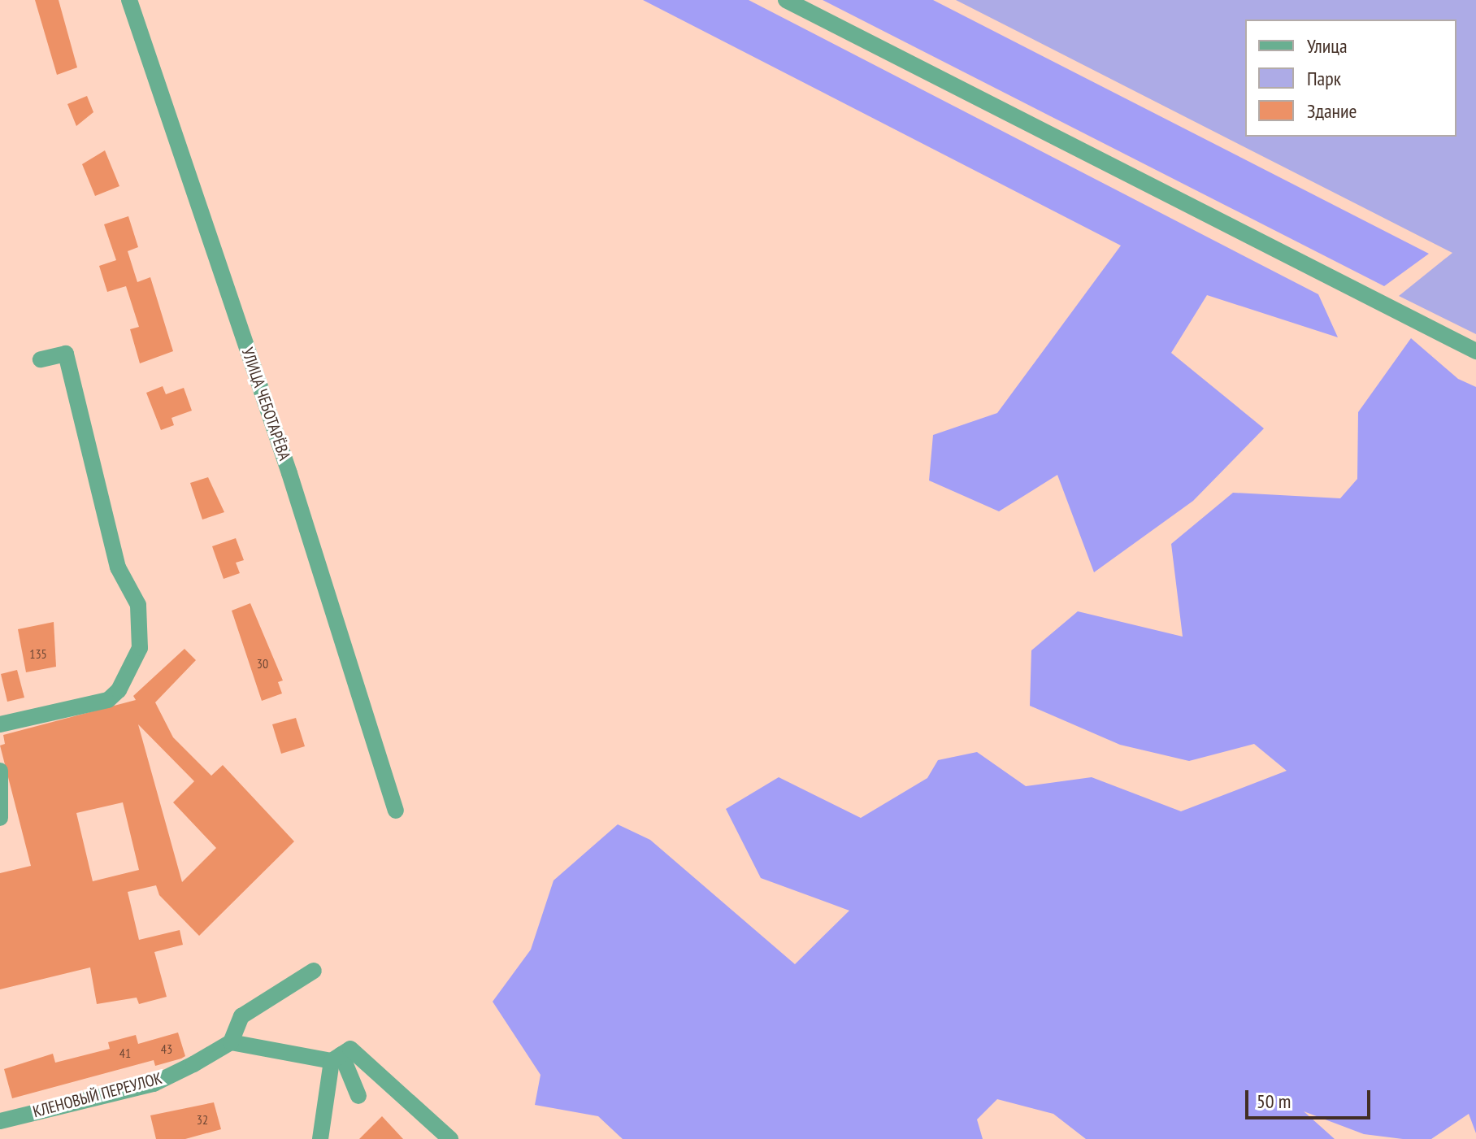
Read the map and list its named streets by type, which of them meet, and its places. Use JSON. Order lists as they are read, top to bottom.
{
  "streets": {
    "street": ["УЛИЦА ЧЕБОТАРЁВА", "КЛЕНОВЫЙ ПЕРЕУЛОК"]
  },
  "house_numbers": [
    "135",
    "30",
    "43",
    "41",
    "32"
  ],
  "legend": ["Улица", "Парк", "Здание"],
  "scale_bar": "50 m"
}
